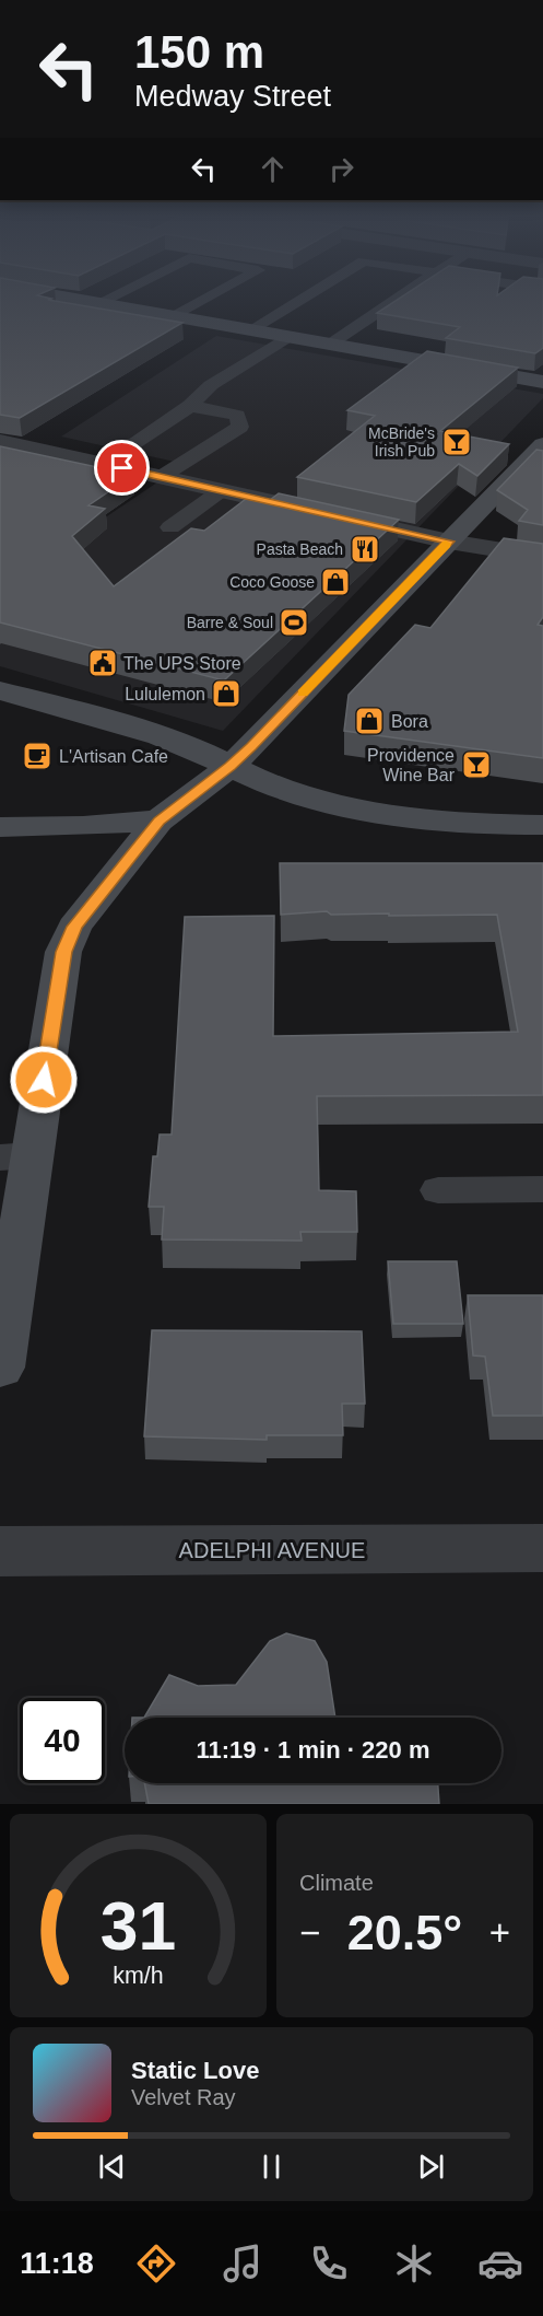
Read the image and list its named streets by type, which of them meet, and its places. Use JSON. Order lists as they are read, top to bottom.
{
  "streets": {
    "street": ["ADELPHI AVENUE"]
  },
  "places": {
    "bar": ["McBride's Irish Pub", "Providence Wine Bar"],
    "restaurant": ["Pasta Beach"],
    "shop": ["Coco Goose", "Lululemon", "Bora"],
    "sports": ["Barre & Soul"],
    "public building": ["The UPS Store"],
    "cafe": ["L'Artisan Cafe"]
  },
  "page": {
    "turn": ["150 m", "Medway Street"],
    "limit": "40",
    "trip": "11:19 · 1 min · 220 m",
    "tile": "Climate",
    "heat": ["−", "20.5°", "+"],
    "song": ["Static Love", "Velvet Ray"],
    "tabs": "11:18",
    "gauge": ["31", "km/h"]
  }
}
